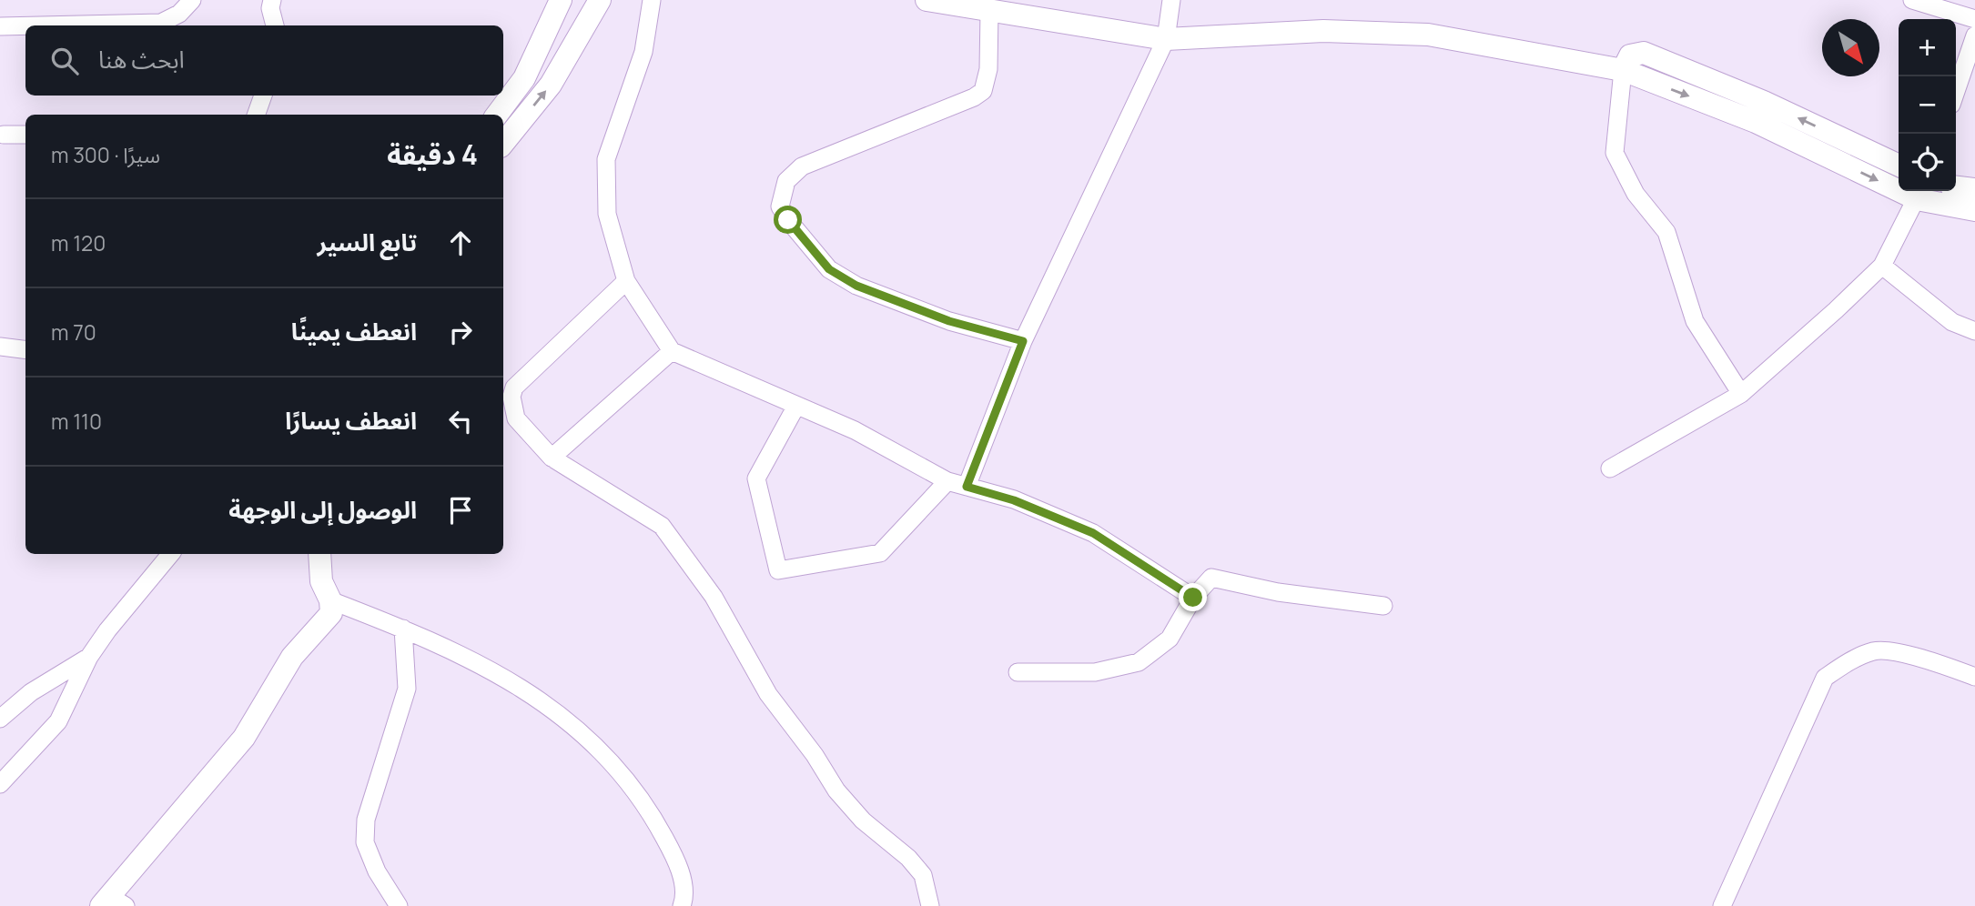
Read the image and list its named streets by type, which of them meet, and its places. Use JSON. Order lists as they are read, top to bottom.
{
  "north": "bottom right",
  "page": {
    "map_buttons": ["+", "−"],
    "search": "ابحث هنا",
    "heading": ["4 دقيقة", "سيرًا · 300 m"],
    "list": [
      ["تابع السير", "120 m"],
      ["انعطف يمينًا", "70 m"],
      ["انعطف يسارًا", "110 m"],
      "الوصول إلى الوجهة"
    ]
  }
}
